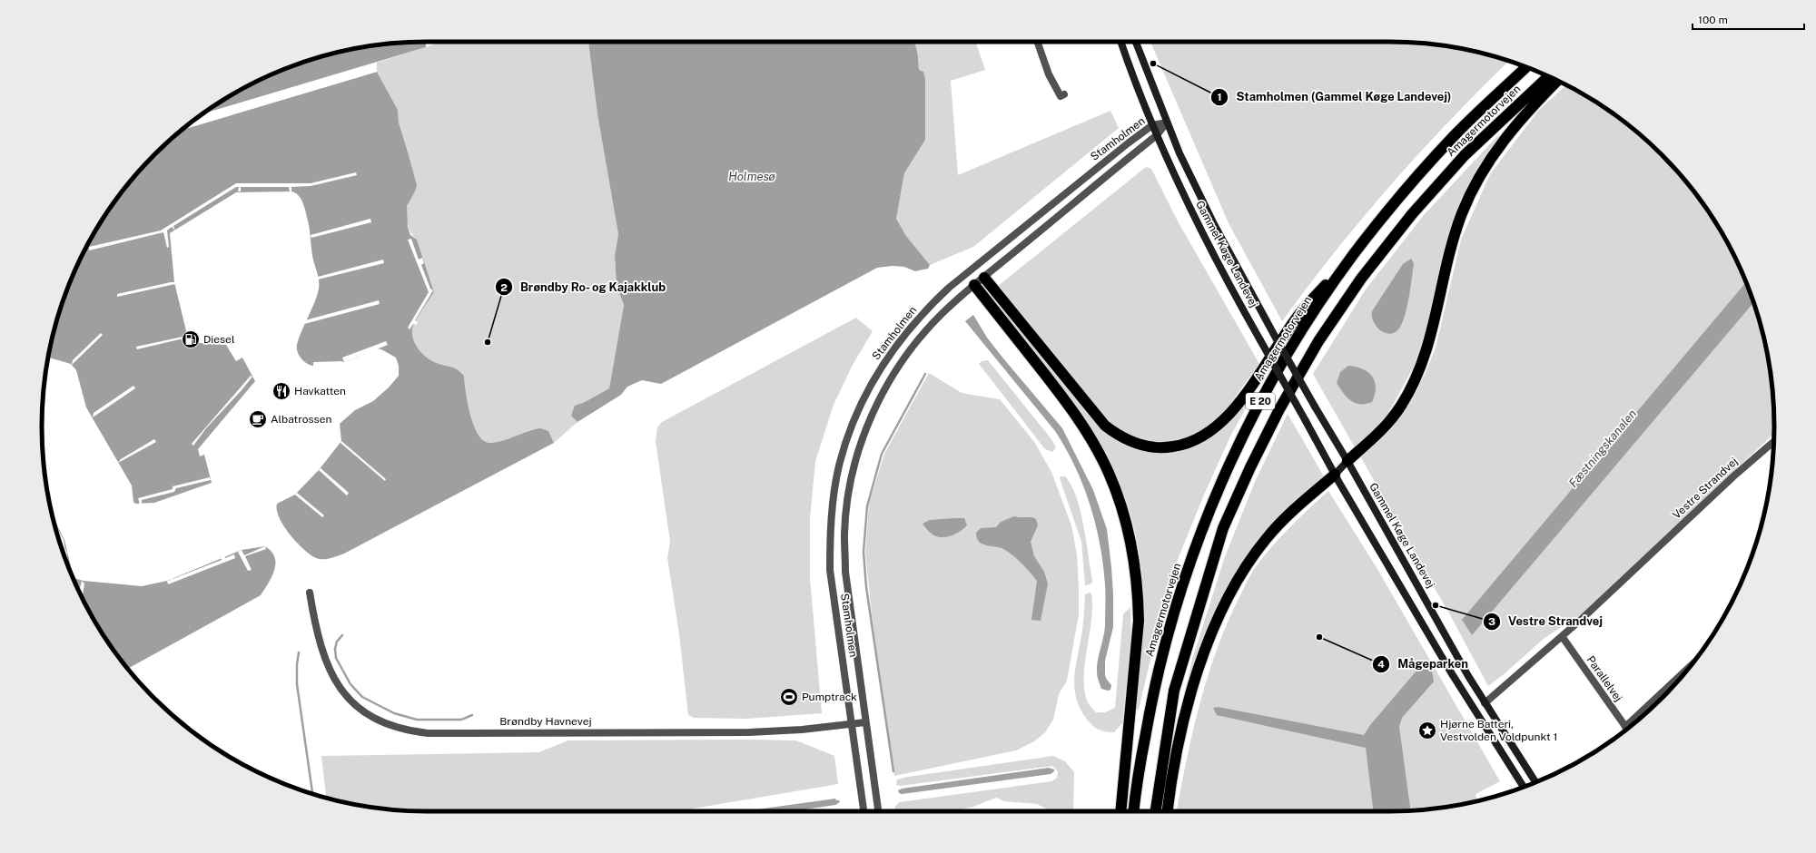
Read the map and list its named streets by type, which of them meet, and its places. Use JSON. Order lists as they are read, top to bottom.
{
  "streets": {
    "highway": ["Amagermotorvejen", "E 20"],
    "main road": ["Gammel Køge Landevej"],
    "street": [
      "Stamholmen",
      "Vestre Strandvej",
      "Parallelvej",
      "Brøndby Havnevej"
    ]
  },
  "crossings": [
    ["Stamholmen", "Gammel Køge Landevej"],
    ["Stamholmen", "Brøndby Havnevej"],
    ["Gammel Køge Landevej", "Vestre Strandvej"],
    ["Vestre Strandvej", "Parallelvej"]
  ],
  "water": ["Holmesø", "Fæstningskanalen"],
  "places": {
    "other": [
      "Stamholmen (Gammel Køge Landevej)",
      "Brøndby Ro- og Kajakklub",
      "Vestre Strandvej",
      "Mågeparken"
    ],
    "fuel station": ["Diesel"],
    "restaurant": ["Havkatten"],
    "cafe": ["Albatrossen"],
    "sports": ["Pumptrack"],
    "place": ["Hjørne Batteri, Vestvolden Voldpunkt 1"]
  },
  "scale_bar": "100 m"
}
